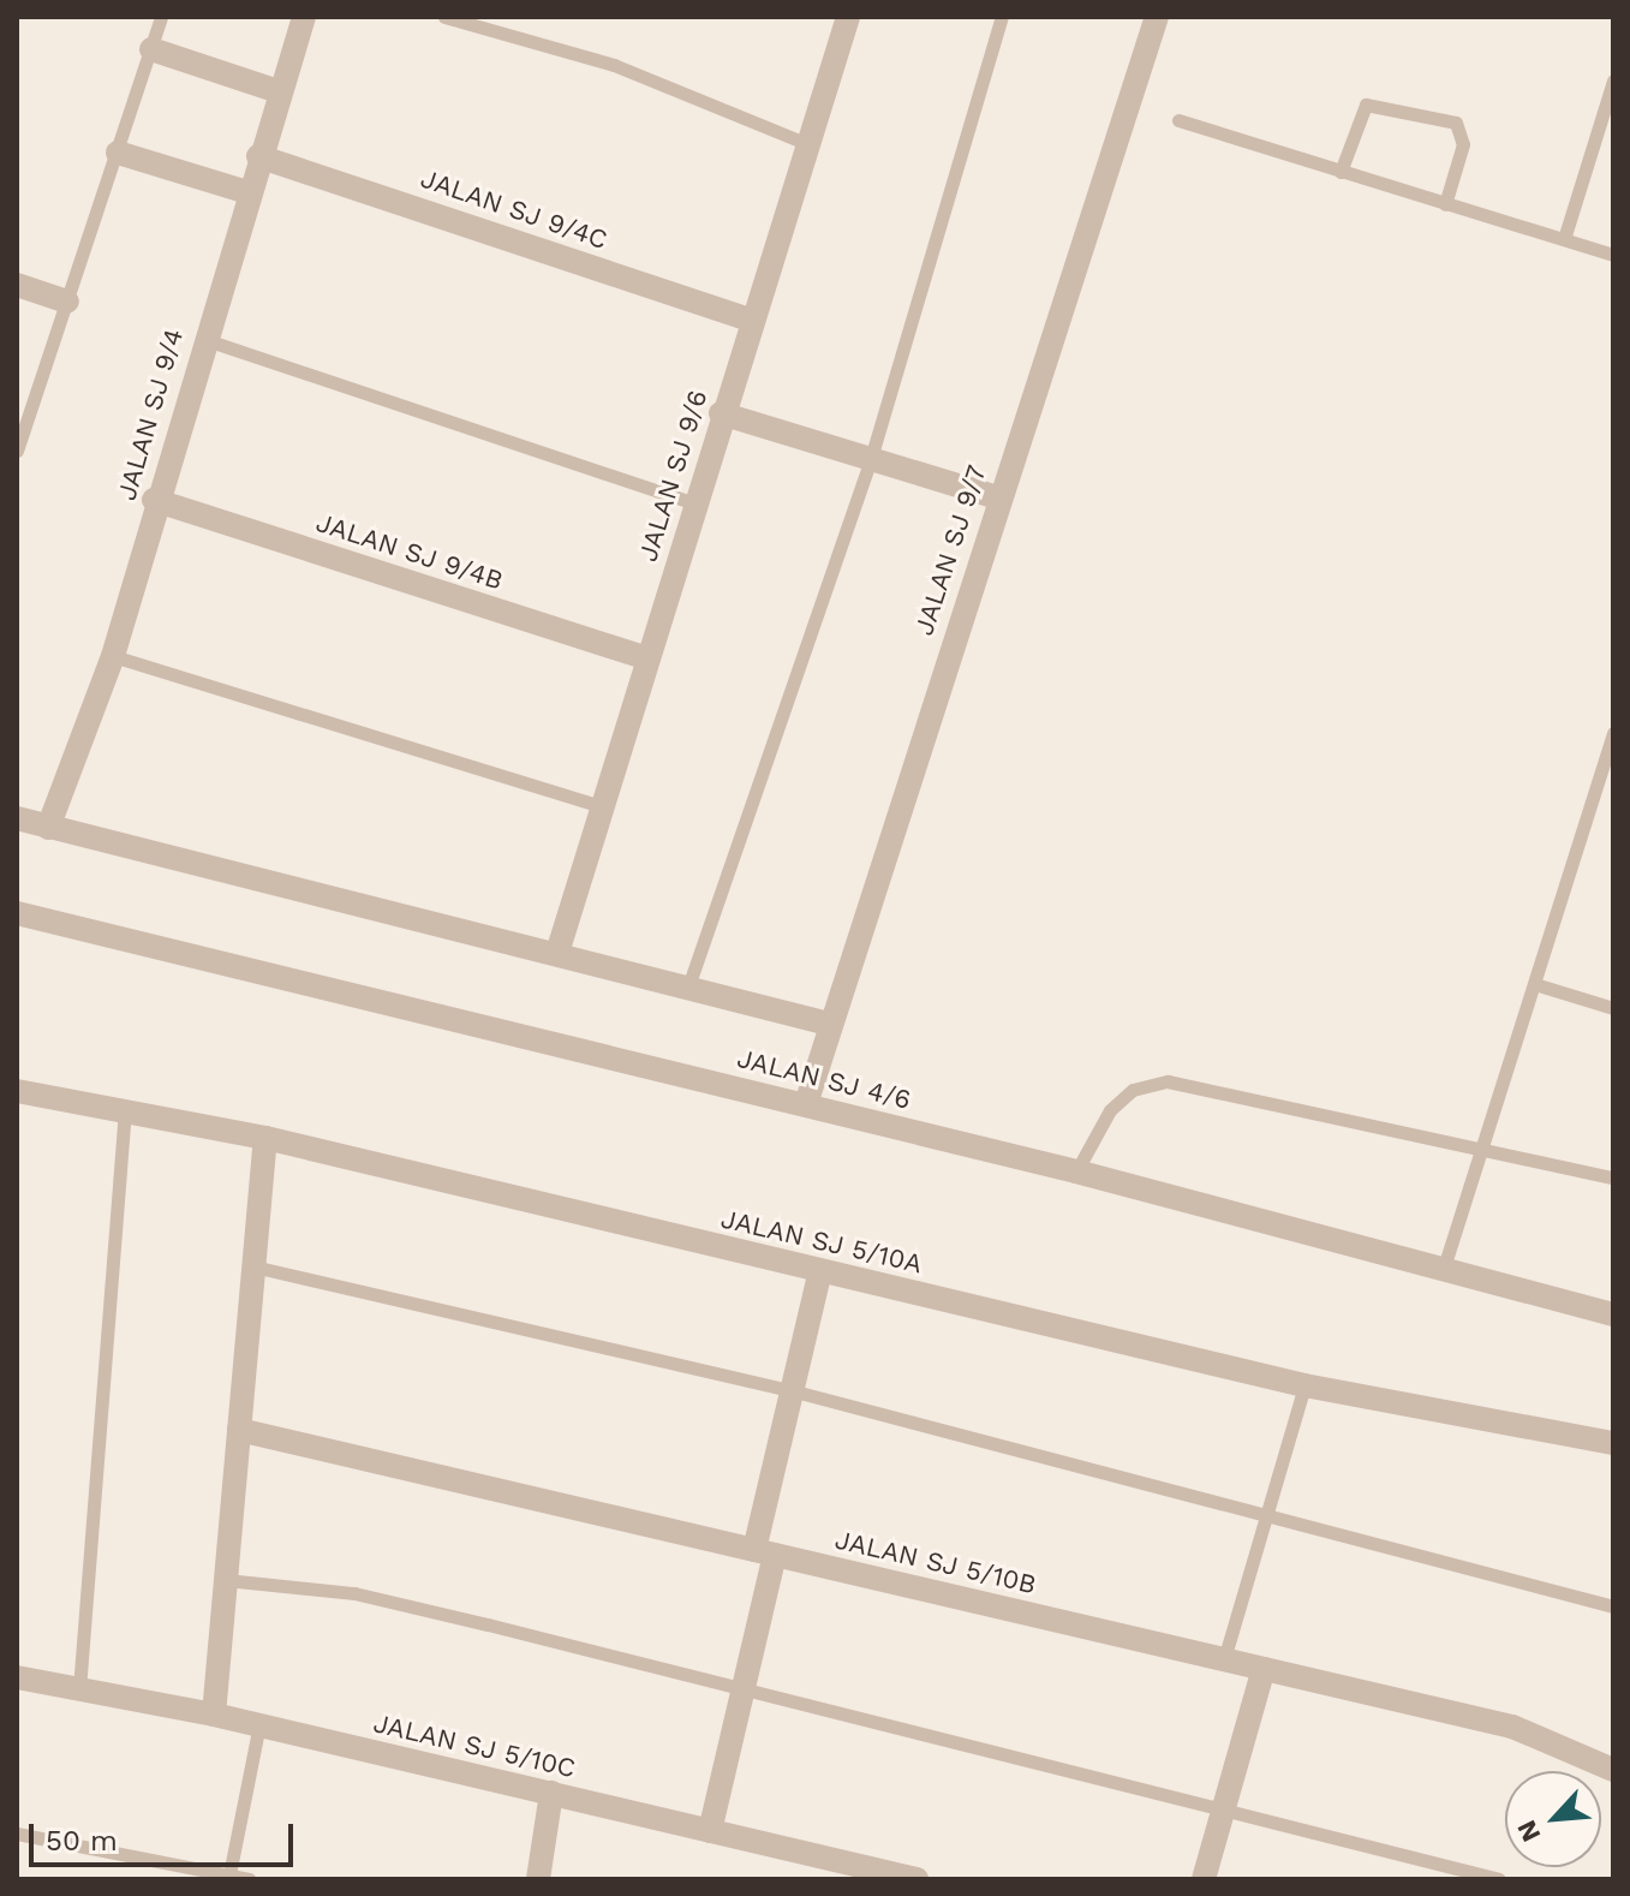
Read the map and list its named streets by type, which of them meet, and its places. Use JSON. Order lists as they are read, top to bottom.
{
  "streets": {
    "street": [
      "JALAN SJ 9/4C",
      "JALAN SJ 9/4",
      "JALAN SJ 9/6",
      "JALAN SJ 9/7",
      "JALAN SJ 9/4B",
      "JALAN SJ 4/6",
      "JALAN SJ 5/10A",
      "JALAN SJ 5/10B",
      "JALAN SJ 5/10C"
    ]
  },
  "crossings": [
    ["JALAN SJ 9/4C", "JALAN SJ 9/4"],
    ["JALAN SJ 9/4C", "JALAN SJ 9/6"],
    ["JALAN SJ 9/4", "JALAN SJ 9/4B"],
    ["JALAN SJ 9/6", "JALAN SJ 9/4B"],
    ["JALAN SJ 9/7", "JALAN SJ 4/6"]
  ],
  "scale_bar": "50 m",
  "north": "bottom left"
}
